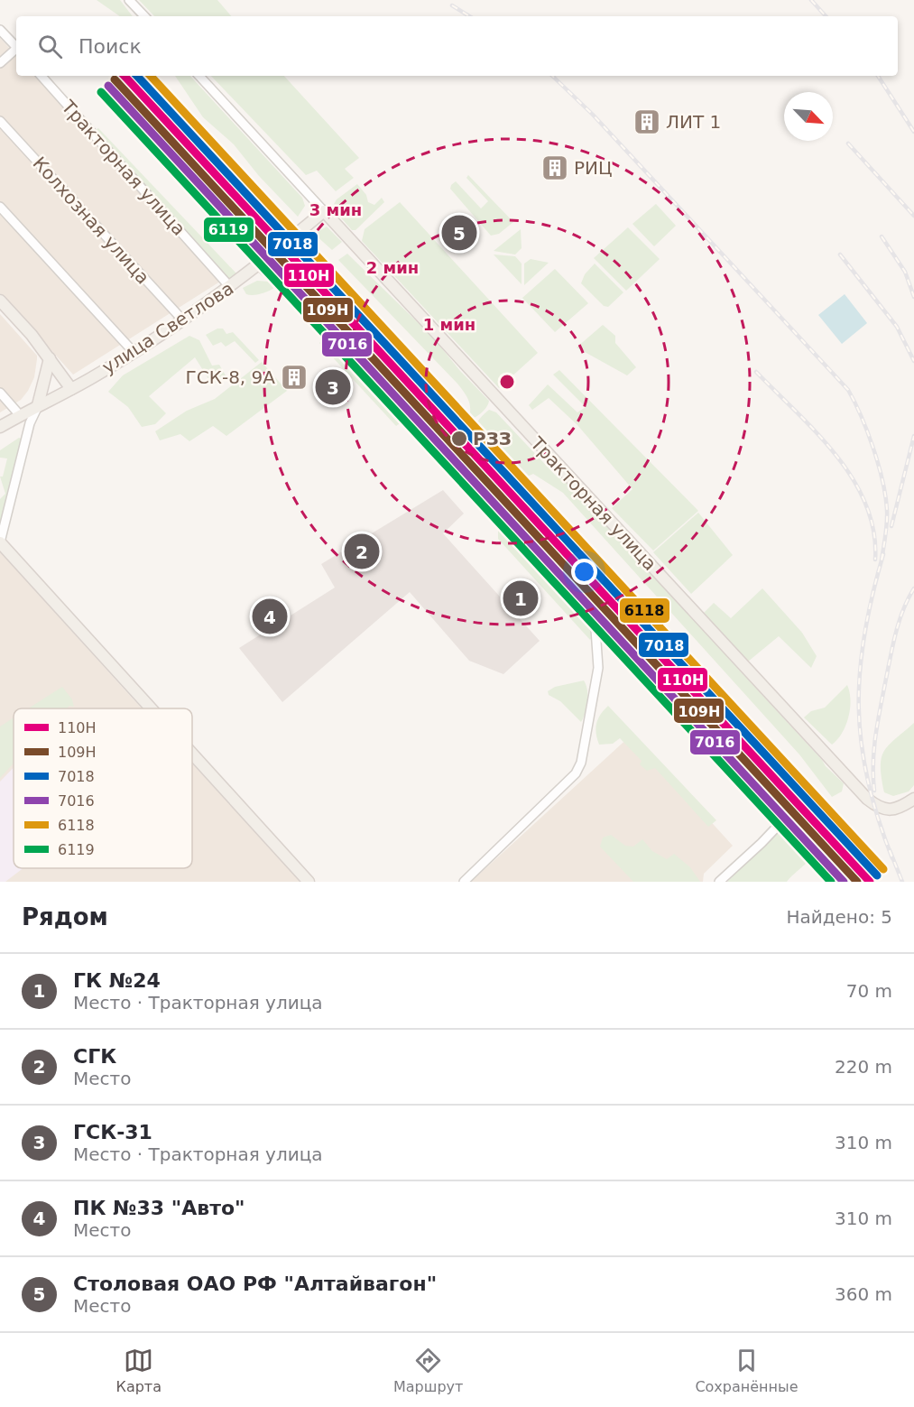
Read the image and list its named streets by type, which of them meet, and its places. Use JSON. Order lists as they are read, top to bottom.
{
  "streets": {
    "main road": ["Тракторная улица", "улица Светлова"],
    "street": ["Колхозная улица"]
  },
  "crossings": [
    ["Тракторная улица", "улица Светлова"],
    ["Колхозная улица", "улица Светлова"]
  ],
  "places": {
    "building": ["ЛИТ 1", "РИЦ", "ГСК-8, 9А"],
    "other": ["РЗЗ"]
  },
  "lines": [
    "transit line 110Н",
    "transit line 7018",
    "transit line 6118",
    "transit line 109Н",
    "transit line 7016",
    "transit line 6119"
  ],
  "legend": [
    "110Н",
    "109Н",
    "7018",
    "7016",
    "6118",
    "6119"
  ],
  "north": "bottom right",
  "page": {
    "search": "Поиск",
    "pins": [
      "5",
      "3",
      "2",
      "1",
      "4"
    ],
    "heading": ["Рядом", "Найдено: 5"],
    "list": [
      {
        "mark": "1",
        "name": "ГК №24",
        "note": "Место · Тракторная улица",
        "value": "70 m"
      },
      {
        "mark": "2",
        "name": "СГК",
        "note": "Место",
        "value": "220 m"
      },
      {
        "mark": "3",
        "name": "ГСК-31",
        "note": "Место · Тракторная улица",
        "value": "310 m"
      },
      {
        "mark": "4",
        "name": "ПК №33 \"Авто\"",
        "note": "Место",
        "value": "310 m"
      },
      {
        "mark": "5",
        "name": "Столовая ОАО РФ \"Алтайвагон\"",
        "note": "Место",
        "value": "360 m"
      }
    ],
    "nav": ["Карта", "Маршрут", "Сохранённые"]
  },
  "rings": ["3 мин", "2 мин", "1 мин"]
}
